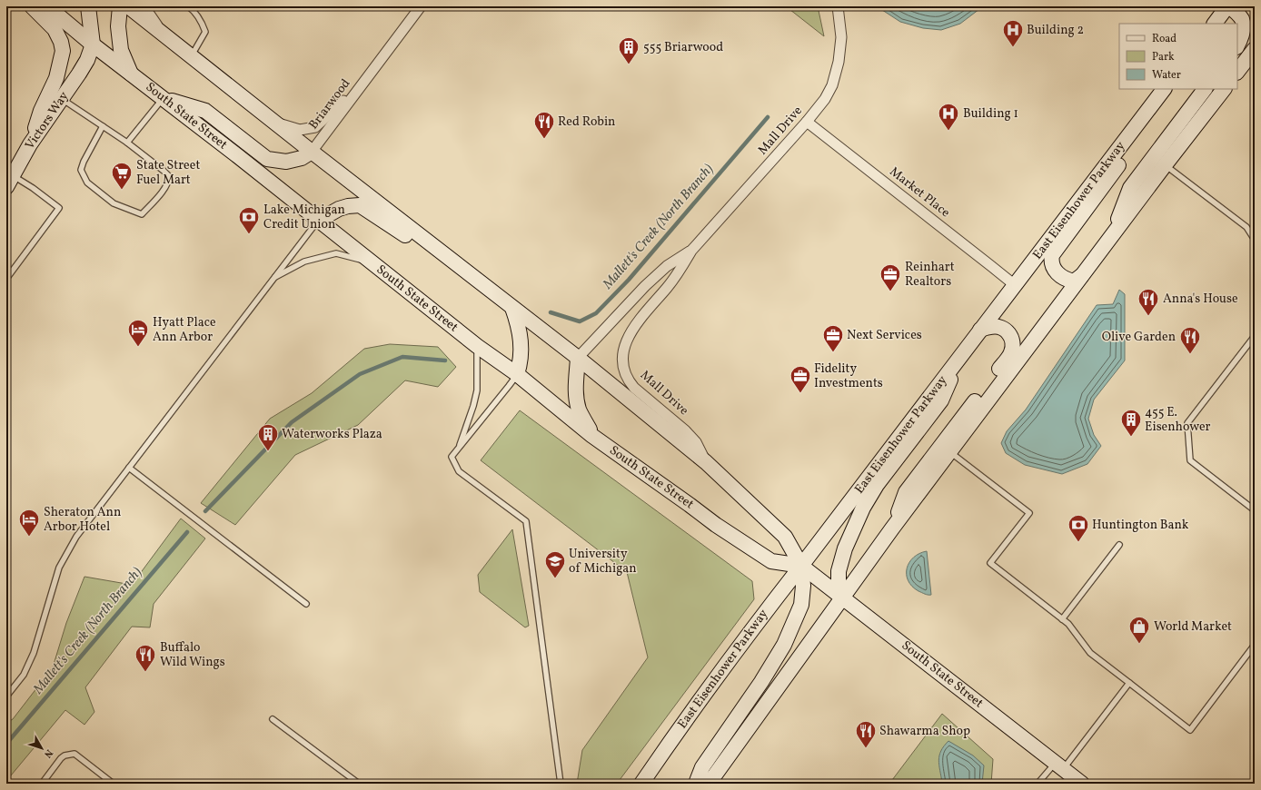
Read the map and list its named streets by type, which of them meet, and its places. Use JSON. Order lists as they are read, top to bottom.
{
  "streets": {
    "main road": ["South State Street", "Victors Way", "East Eisenhower Parkway"],
    "street": ["Briarwood", "Mall Drive", "Market Place"]
  },
  "crossings": [
    ["Briarwood", "South State Street"],
    ["South State Street", "Victors Way"],
    ["South State Street", "Mall Drive"],
    ["South State Street", "East Eisenhower Parkway"],
    ["Mall Drive", "Market Place"],
    ["Market Place", "East Eisenhower Parkway"]
  ],
  "water": ["Mallett's Creek (North Branch)"],
  "places": {
    "hospital": ["Building 2", "Building 1"],
    "building": ["555 Briarwood", "455 E. Eisenhower", "Waterworks Plaza"],
    "restaurant": [
      "Red Robin",
      "Anna's House",
      "Olive Garden",
      "Buffalo Wild Wings",
      "Shawarma Shop"
    ],
    "supermarket": ["State Street Fuel Mart"],
    "bank": ["Lake Michigan Credit Union", "Huntington Bank"],
    "office": ["Reinhart Realtors", "Next Services", "Fidelity Investments"],
    "hotel": ["Hyatt Place Ann Arbor", "Sheraton Ann Arbor Hotel"],
    "school or university": ["University of Michigan"],
    "shop": ["World Market"]
  },
  "legend": ["Road", "Park", "Water"],
  "north": "bottom right"
}
